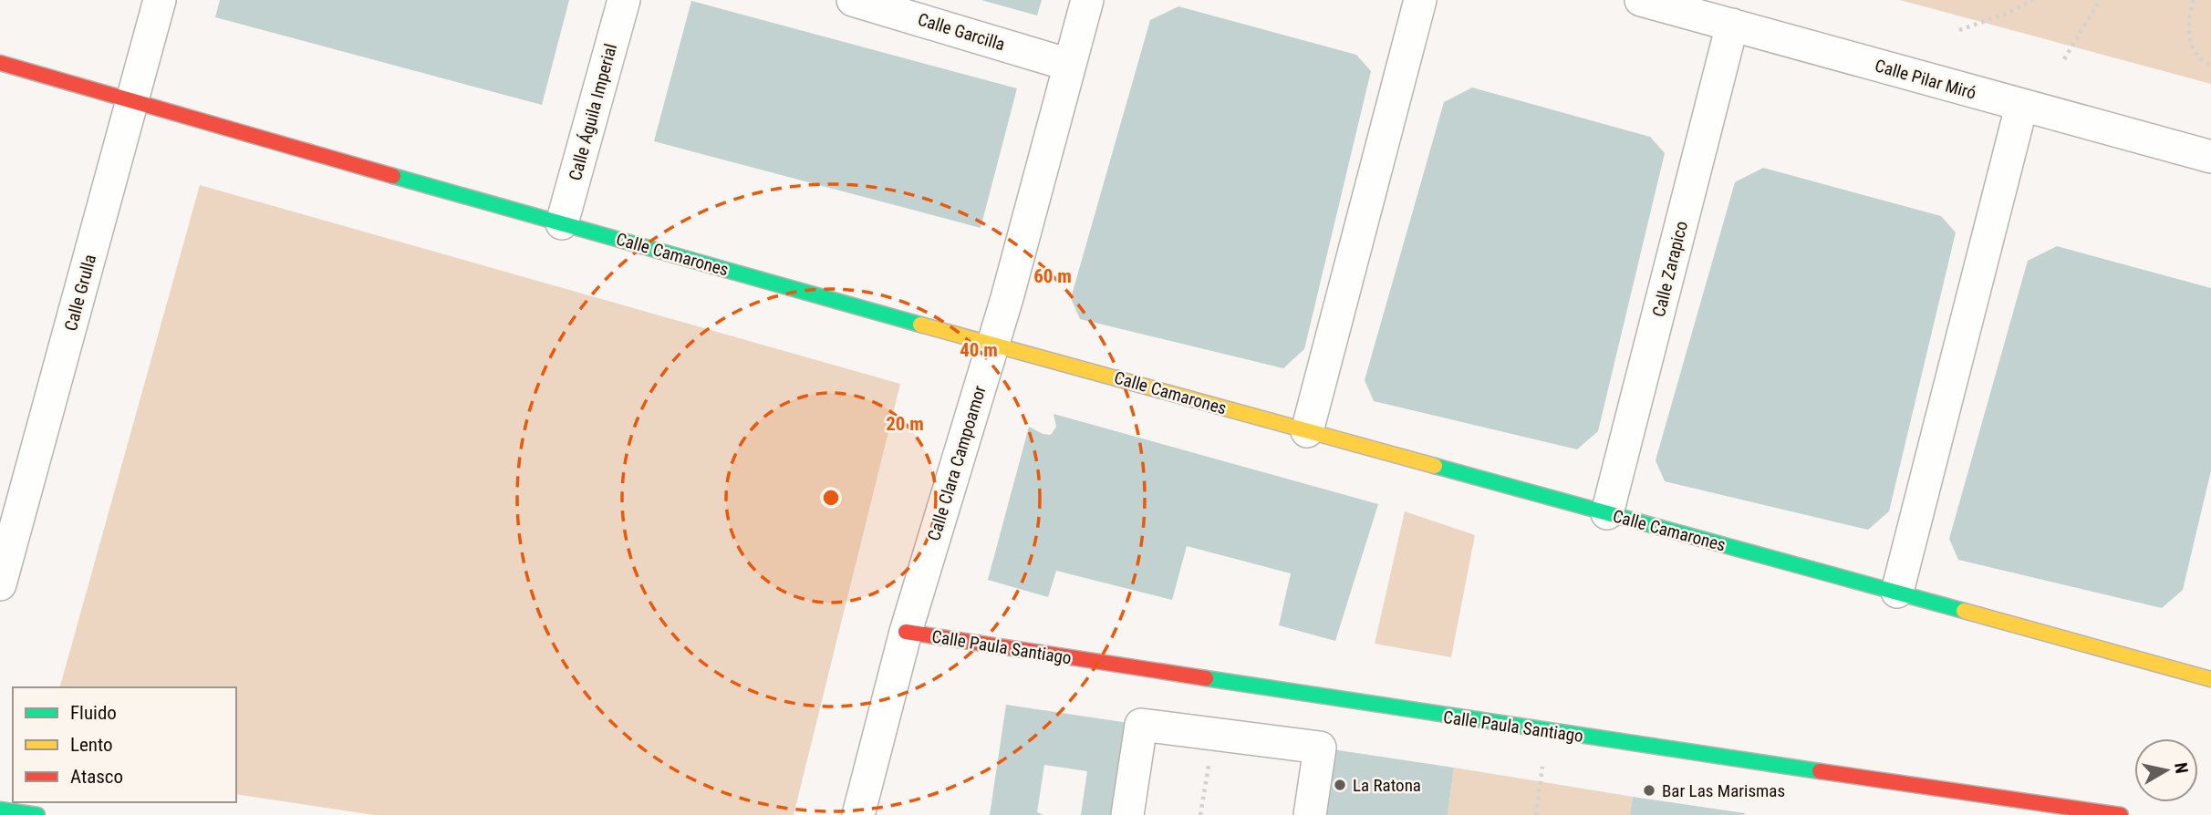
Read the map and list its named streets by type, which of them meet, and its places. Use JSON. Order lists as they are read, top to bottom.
{
  "streets": {
    "street": [
      "Calle Garcilla",
      "Calle Pilar Miró",
      "Calle Águila Imperial",
      "Calle Camarones",
      "Calle Zarapico",
      "Calle Grulla",
      "Calle Clara Campoamor",
      "Calle Paula Santiago"
    ]
  },
  "crossings": [
    ["Calle Garcilla", "Calle Clara Campoamor"],
    ["Calle Pilar Miró", "Calle Zarapico"],
    ["Calle Águila Imperial", "Calle Camarones"],
    ["Calle Camarones", "Calle Zarapico"],
    ["Calle Camarones", "Calle Grulla"],
    ["Calle Camarones", "Calle Clara Campoamor"],
    ["Calle Clara Campoamor", "Calle Paula Santiago"]
  ],
  "places": ["La Ratona", "Bar Las Marismas"],
  "legend": ["Fluido", "Lento", "Atasco"],
  "north": "right",
  "rings": ["60 m", "40 m", "20 m"]
}
